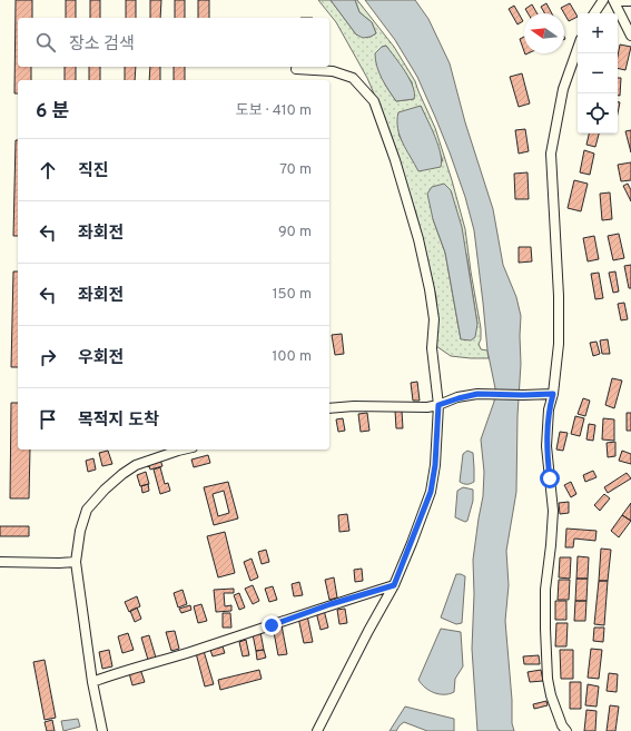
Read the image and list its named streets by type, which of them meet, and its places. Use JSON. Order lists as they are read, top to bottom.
{
  "north": "left",
  "page": {
    "map_buttons": ["+", "−"],
    "search": "장소 검색",
    "heading": ["6 분", "도보 · 410 m"],
    "list": [
      ["직진", "70 m"],
      ["좌회전", "90 m"],
      ["좌회전", "150 m"],
      ["우회전", "100 m"],
      "목적지 도착"
    ]
  }
}
